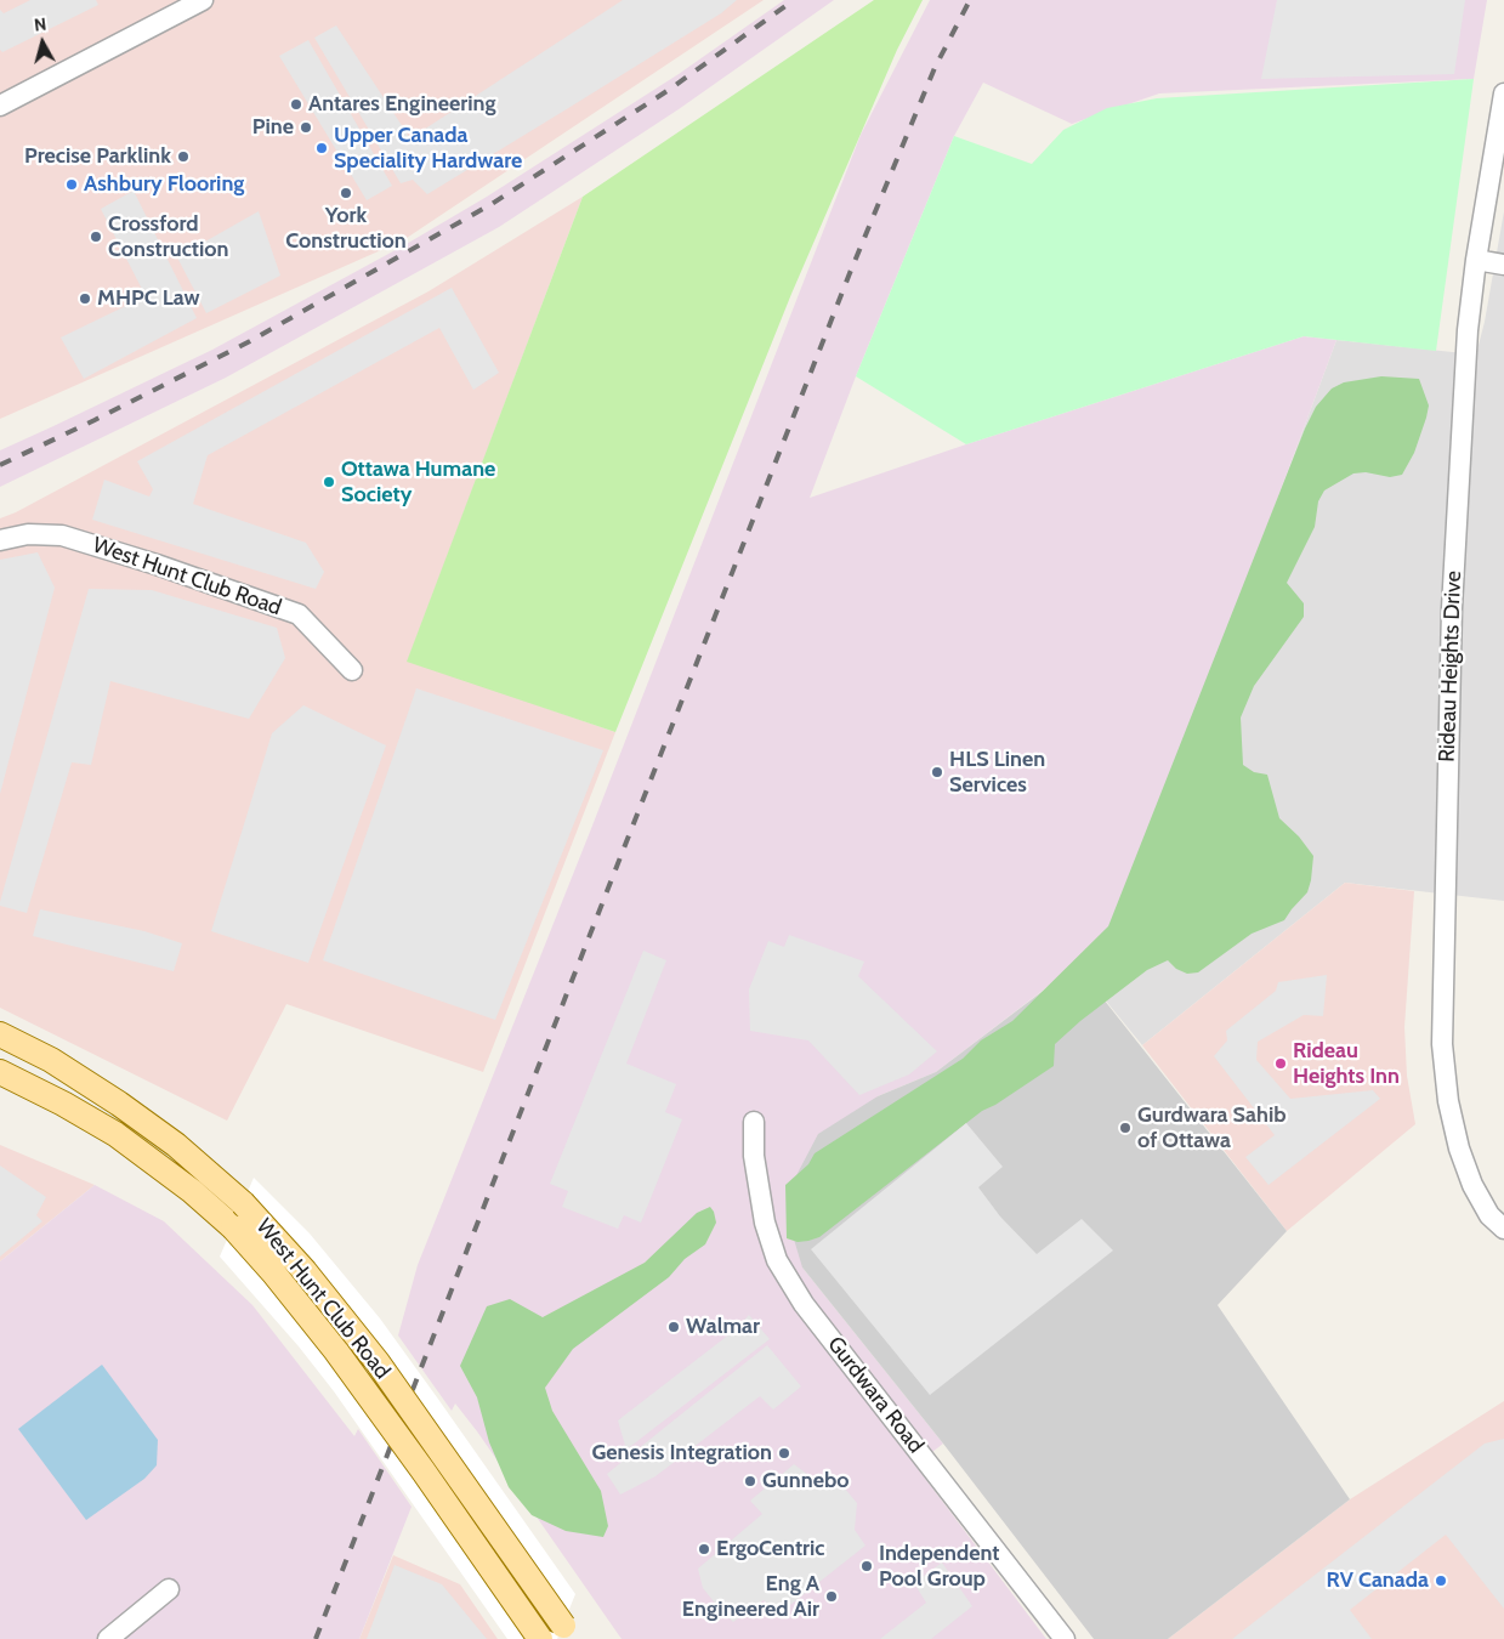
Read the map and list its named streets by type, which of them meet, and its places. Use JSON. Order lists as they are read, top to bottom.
{
  "streets": {
    "main road": ["West Hunt Club Road"],
    "street": ["Rideau Heights Drive", "Gurdwara Road"]
  },
  "places": [
    "Antares Engineering",
    "Pine",
    "Upper Canada Speciality Hardware",
    "Precise Parklink",
    "Ashbury Flooring",
    "York Construction",
    "Crossford Construction",
    "MHPC Law",
    "Ottawa Humane Society",
    "HLS Linen Services",
    "Rideau Heights Inn",
    "Gurdwara Sahib of Ottawa",
    "Walmar",
    "Genesis Integration",
    "Gunnebo",
    "ErgoCentric",
    "Independent Pool Group",
    "RV Canada",
    "Eng A Engineered Air"
  ],
  "north": "top"
}
